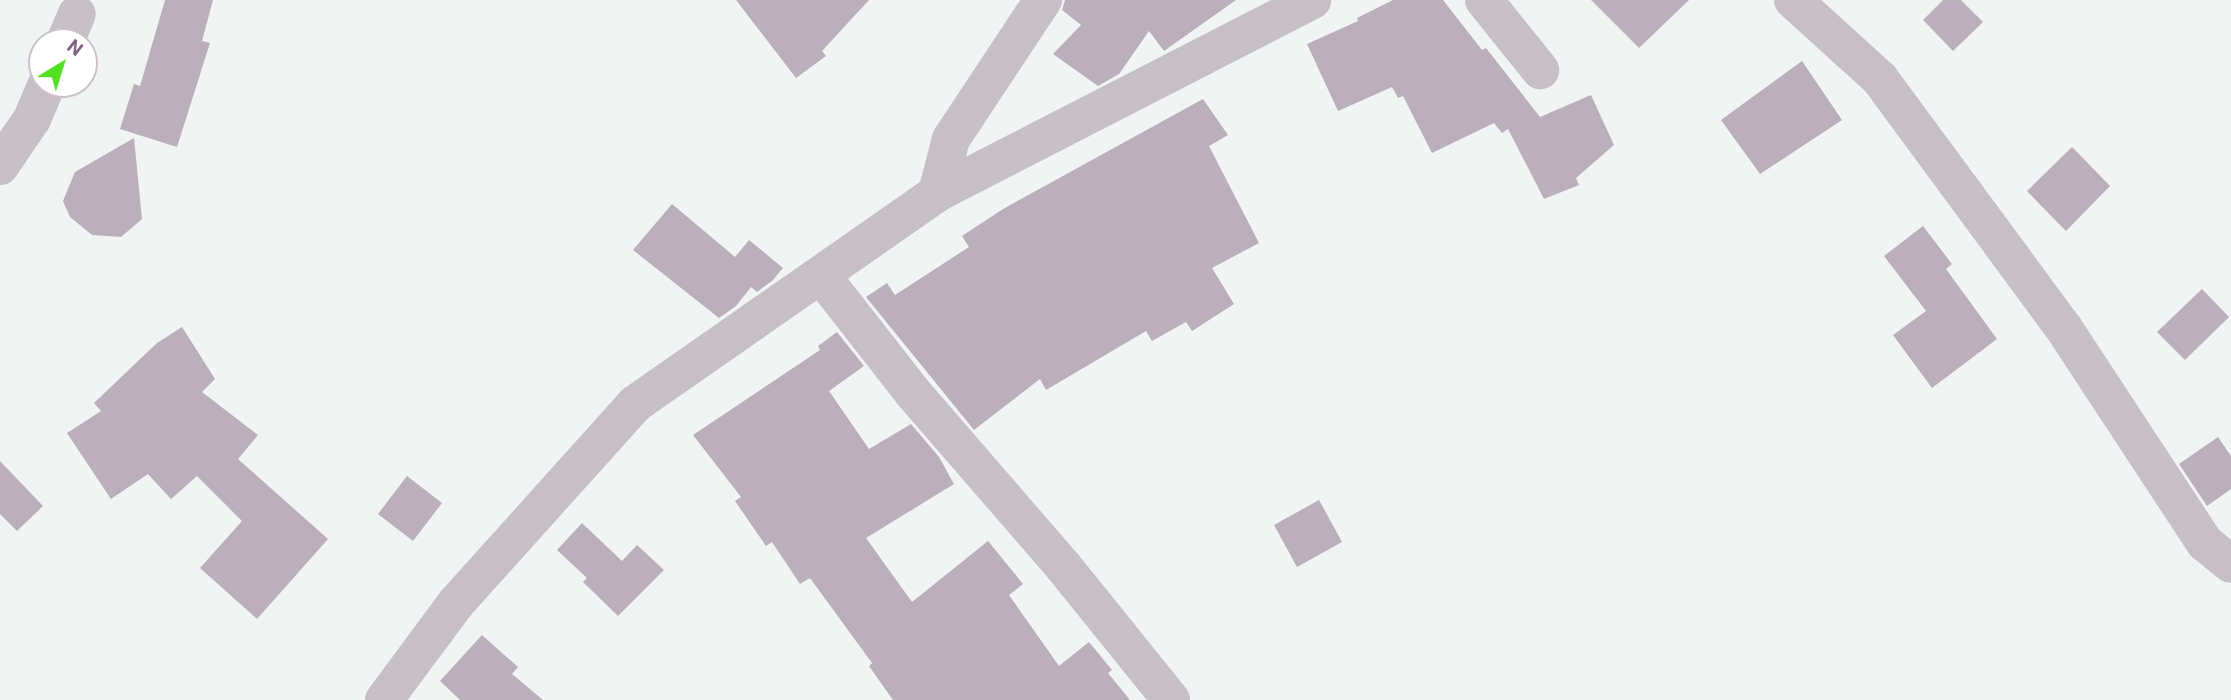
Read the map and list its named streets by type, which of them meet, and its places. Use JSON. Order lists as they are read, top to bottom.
{
  "north": "top right"
}
